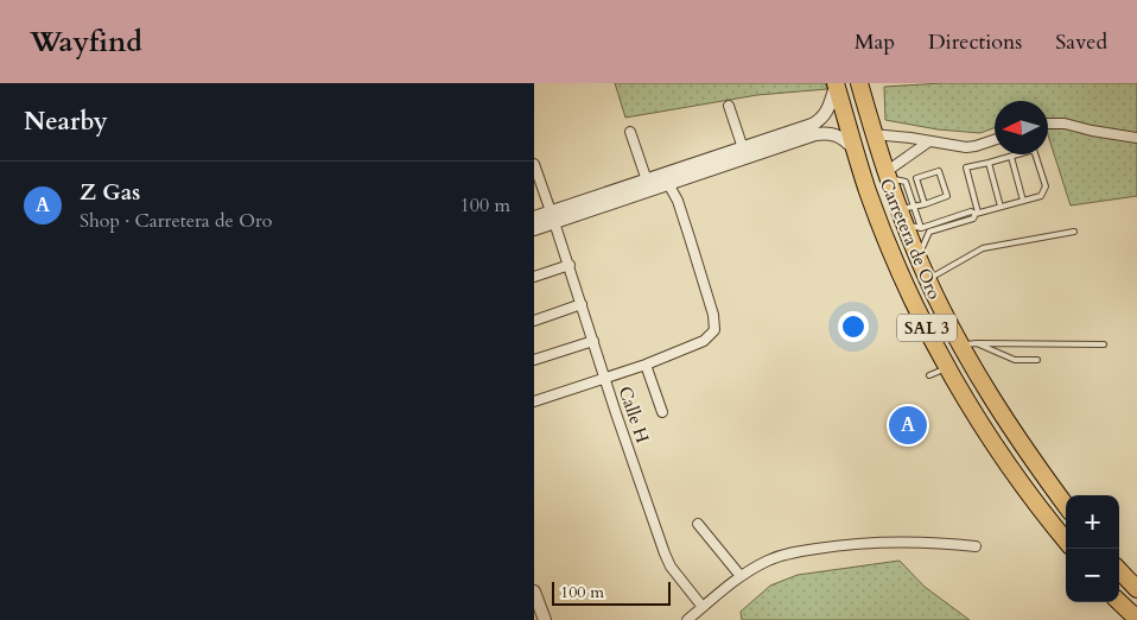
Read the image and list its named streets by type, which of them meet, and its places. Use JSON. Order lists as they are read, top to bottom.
{
  "streets": {
    "highway": ["Carretera de Oro", "SAL 3"],
    "street": ["Calle H"]
  },
  "scale_bar": "100 m",
  "north": "left",
  "page": {
    "header": "Wayfind",
    "nav": ["Map", "Directions", "Saved"],
    "heading": "Nearby",
    "list": [
      {
        "mark": "A",
        "name": "Z Gas",
        "note": "Shop · Carretera de Oro",
        "value": "100 m"
      }
    ],
    "pins": "A",
    "map_buttons": ["+", "−"],
    "scale": "100 m"
  }
}
